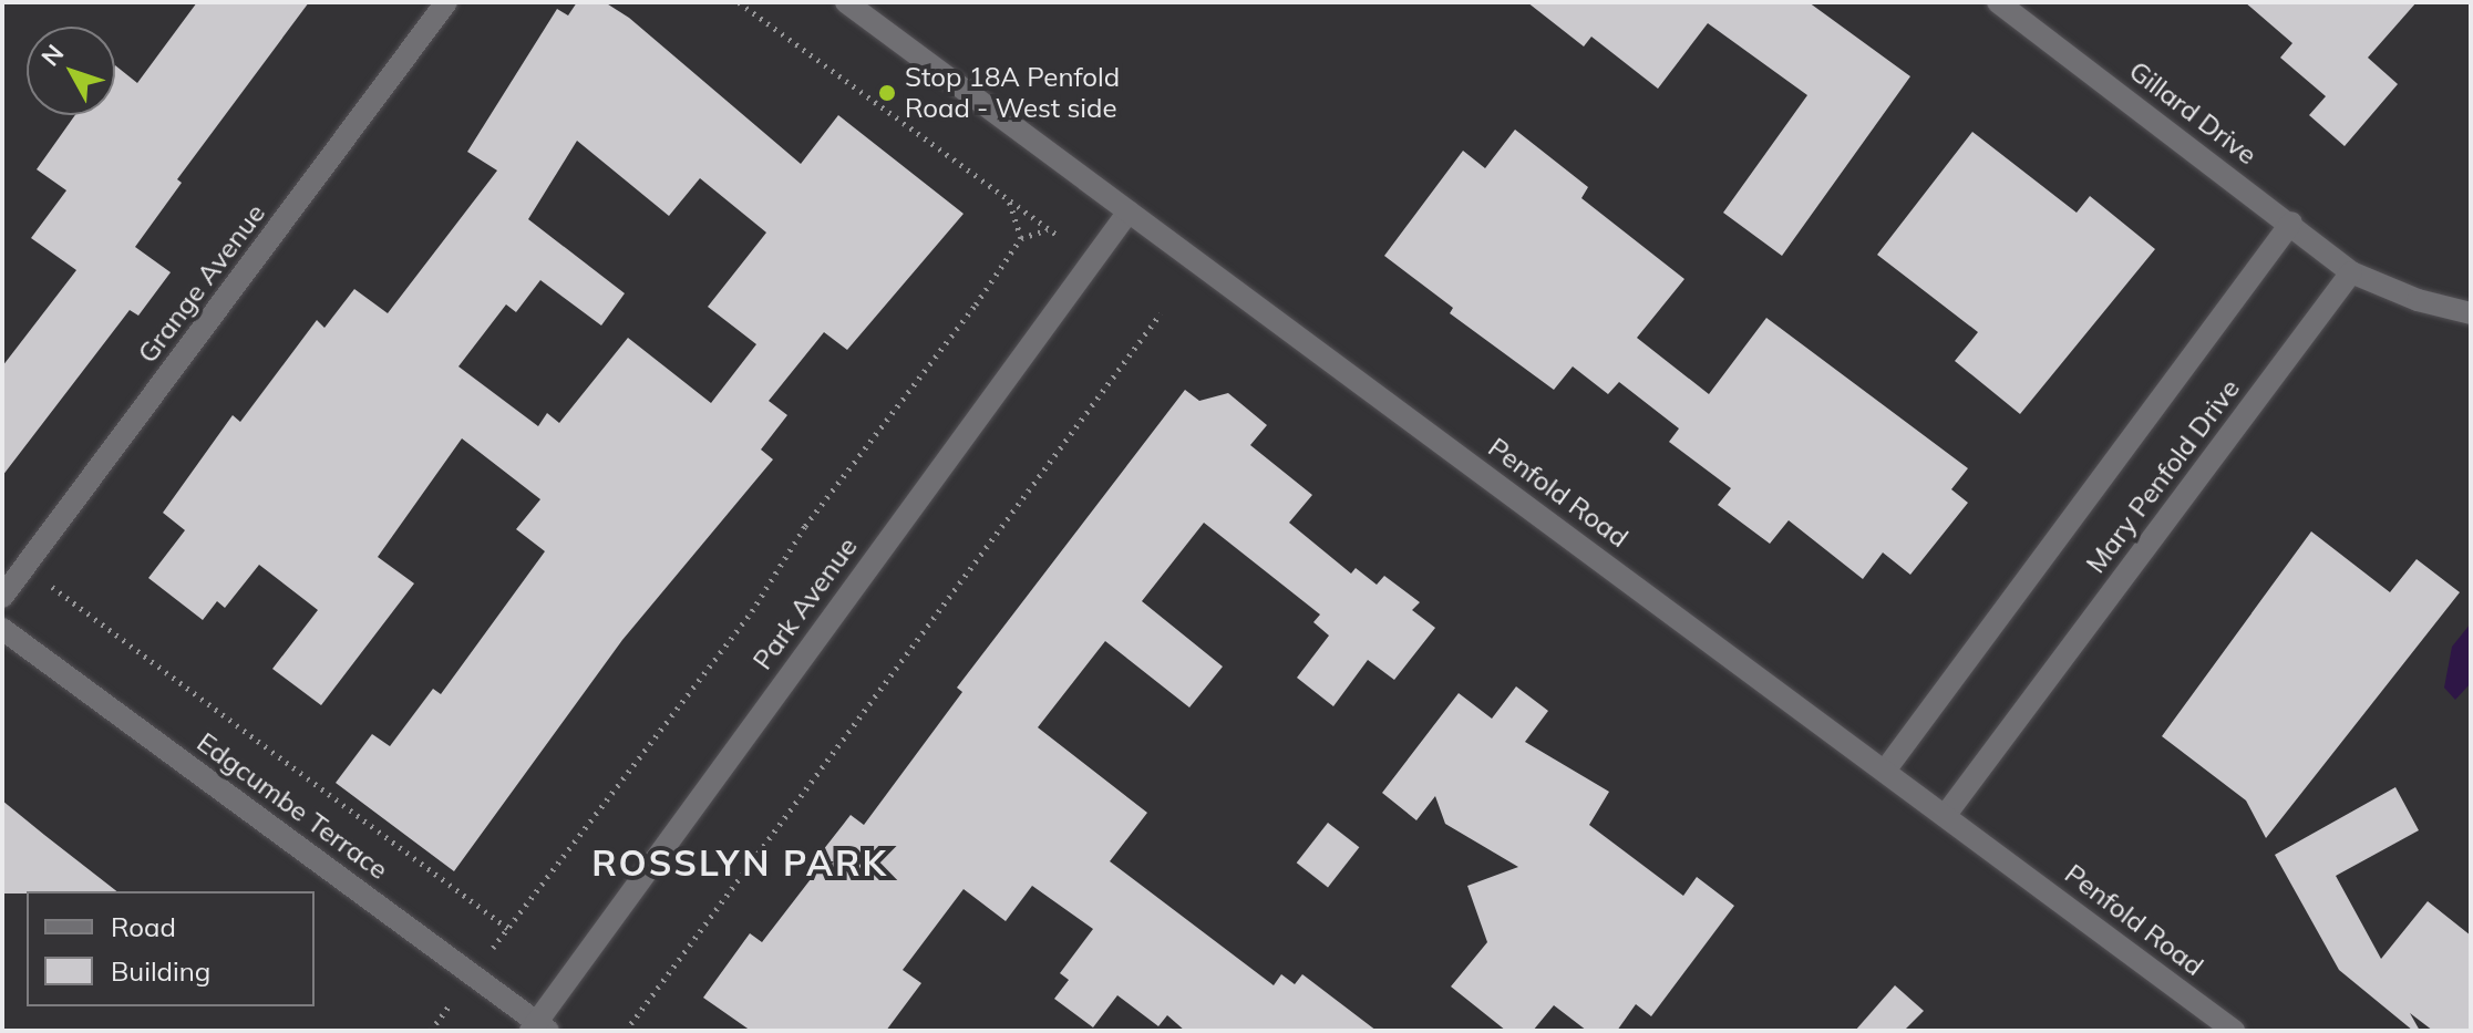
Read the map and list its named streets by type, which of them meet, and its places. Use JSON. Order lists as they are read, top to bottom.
{
  "streets": {
    "street": [
      "Gillard Drive",
      "Grange Avenue",
      "Mary Penfold Drive",
      "Penfold Road",
      "Park Avenue",
      "Edgcumbe Terrace"
    ]
  },
  "crossings": [
    ["Gillard Drive", "Mary Penfold Drive"],
    ["Mary Penfold Drive", "Penfold Road"],
    ["Penfold Road", "Park Avenue"],
    ["Park Avenue", "Edgcumbe Terrace"]
  ],
  "districts": ["ROSSLYN PARK"],
  "places": ["Stop 18A Penfold Road - West side"],
  "legend": ["Road", "Building"],
  "north": "top left"
}
